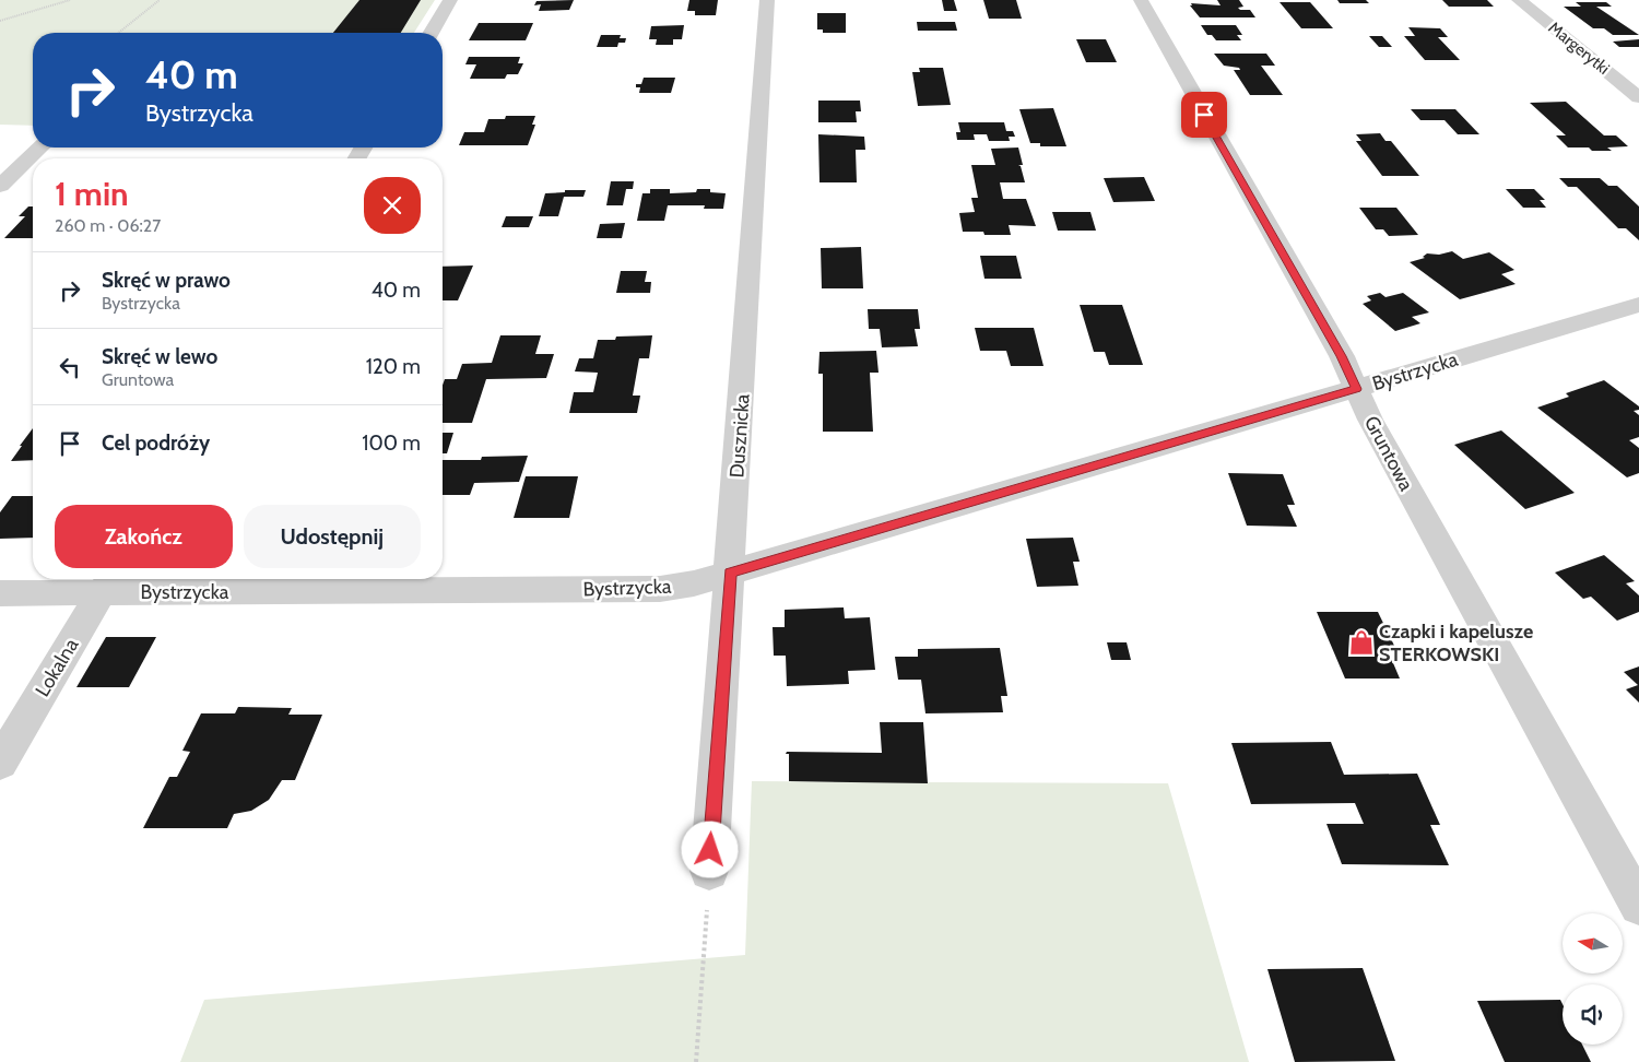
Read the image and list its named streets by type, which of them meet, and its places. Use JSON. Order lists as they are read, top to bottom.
{
  "streets": {
    "street": [
      "Margerytki",
      "Bystrzycka",
      "Dusznicka",
      "Gruntowa",
      "Lokalna"
    ]
  },
  "crossings": [
    ["Bystrzycka", "Dusznicka"],
    ["Bystrzycka", "Gruntowa"],
    ["Bystrzycka", "Lokalna"]
  ],
  "places": {
    "shop": ["Czapki i kapelusze STERKOWSKI"]
  },
  "north": "left",
  "page": {
    "turn": ["40 m", "Bystrzycka"],
    "heading": ["1 min", "260 m · 06:27"],
    "list": [
      {
        "name": "Skręć w prawo",
        "note": "Bystrzycka",
        "value": "40 m"
      },
      {
        "name": "Skręć w lewo",
        "note": "Gruntowa",
        "value": "120 m"
      },
      {
        "name": "Cel podróży",
        "value": "100 m"
      }
    ],
    "buttons": ["Zakończ", "Udostępnij"]
  }
}
